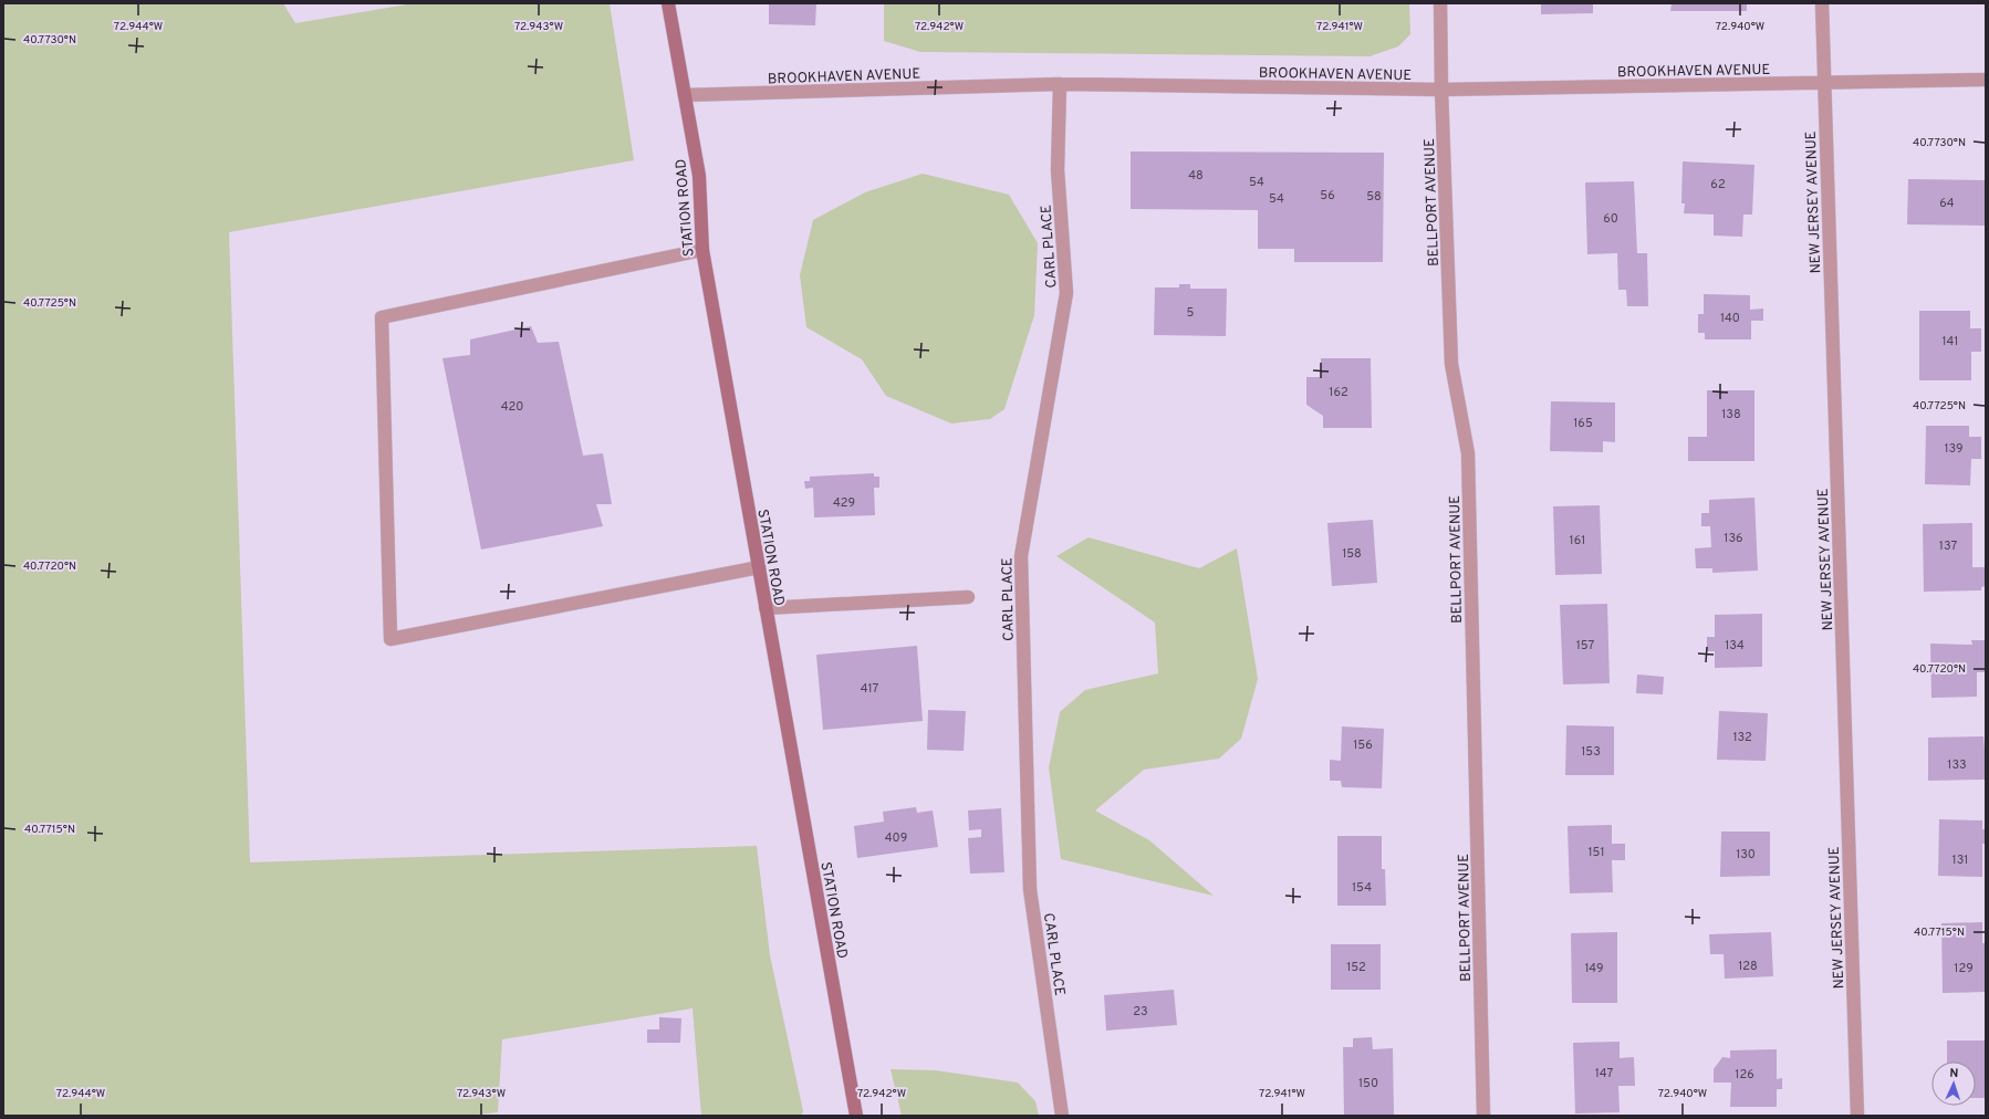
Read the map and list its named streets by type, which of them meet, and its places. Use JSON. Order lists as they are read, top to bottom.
{
  "streets": {
    "main road": ["STATION ROAD"],
    "street": [
      "BROOKHAVEN AVENUE",
      "BELLPORT AVENUE",
      "NEW JERSEY AVENUE",
      "CARL PLACE"
    ]
  },
  "crossings": [
    ["BROOKHAVEN AVENUE", "BELLPORT AVENUE"],
    ["BROOKHAVEN AVENUE", "NEW JERSEY AVENUE"],
    ["BROOKHAVEN AVENUE", "STATION ROAD"],
    ["BROOKHAVEN AVENUE", "CARL PLACE"]
  ],
  "house_numbers": [
    "48",
    "54",
    "62",
    "56",
    "58",
    "54",
    "64",
    "60",
    "5",
    "140",
    "141",
    "162",
    "420",
    "138",
    "165",
    "139",
    "429",
    "136",
    "161",
    "137",
    "158",
    "157",
    "134",
    "417",
    "132",
    "156",
    "153",
    "133",
    "409",
    "151",
    "130",
    "131",
    "154",
    "128",
    "152",
    "149",
    "129",
    "23",
    "147",
    "126",
    "150"
  ],
  "north": "top",
  "coordinates": [
    "72.944°W",
    "72.943°W",
    "72.942°W",
    "72.941°W",
    "72.940°W",
    "40.7730°N",
    "40.7725°N",
    "40.7720°N",
    "40.7715°N"
  ]
}
